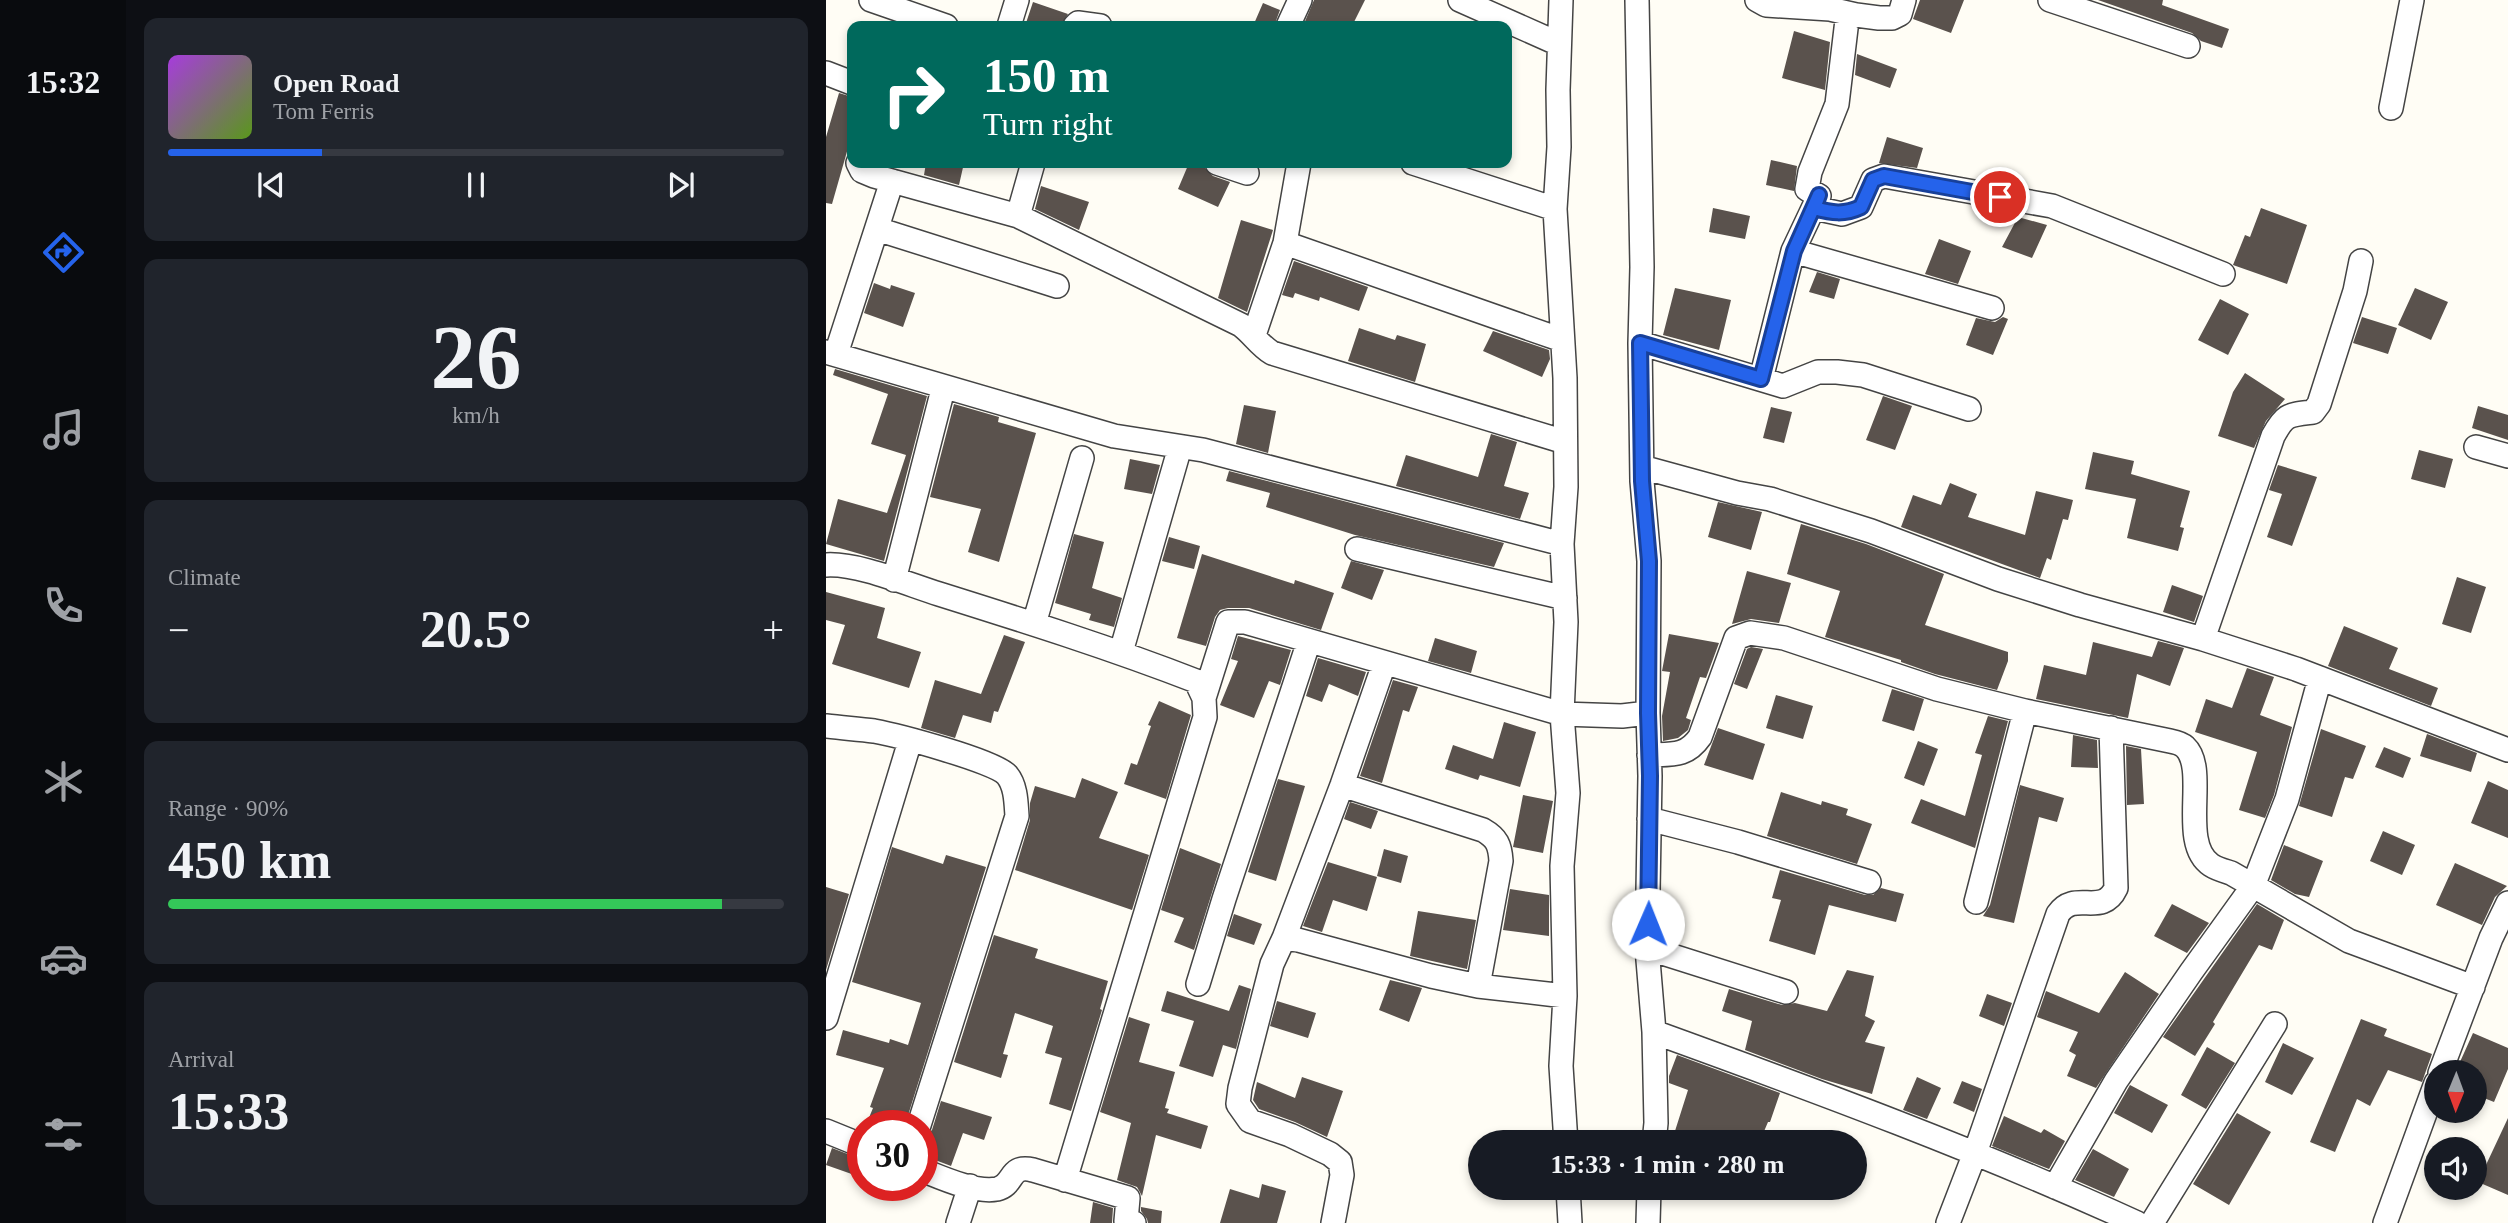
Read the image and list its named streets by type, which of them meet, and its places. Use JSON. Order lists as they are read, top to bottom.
{
  "north": "bottom",
  "page": {
    "tabs": "15:32",
    "turn": ["150 m", "Turn right"],
    "song": ["Open Road", "Tom Ferris"],
    "tile": [
      ["26", "km/h"],
      "Climate",
      ["Range · 90%", "450 km"],
      ["Arrival", "15:33"]
    ],
    "heat": ["−", "20.5°", "+"],
    "limit": "30",
    "trip": "15:33 · 1 min · 280 m"
  }
}
